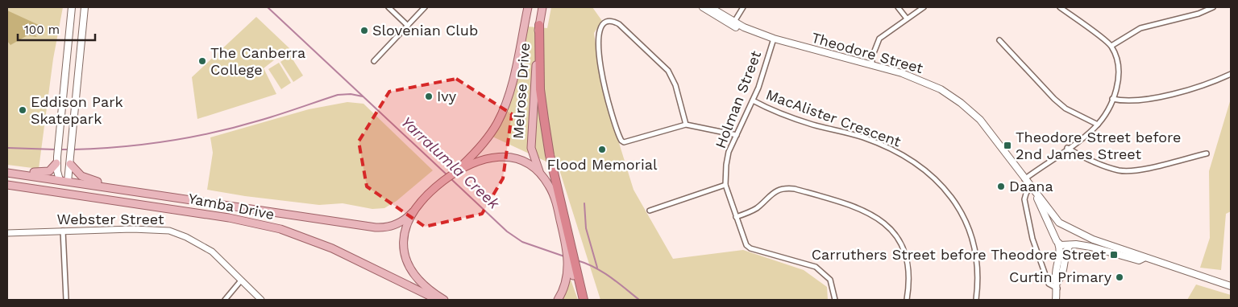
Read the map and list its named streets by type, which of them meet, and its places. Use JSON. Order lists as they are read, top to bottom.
{
  "streets": {
    "main road": ["Theodore Street", "Melrose Drive", "Yamba Drive"],
    "street": ["Holman Street", "MacAlister Crescent", "Webster Street"]
  },
  "crossings": [
    ["Theodore Street", "Holman Street"],
    ["Melrose Drive", "Yamba Drive"],
    ["Holman Street", "MacAlister Crescent"]
  ],
  "water": ["Yarralumla Creek"],
  "places": {
    "other": [
      "Slovenian Club",
      "The Canberra College",
      "Ivy",
      "Eddison Park Skatepark",
      "Flood Memorial",
      "Daana",
      "Curtin Primary"
    ],
    "transit": ["Theodore Street before 2nd James Street", "Carruthers Street before Theodore Street"]
  },
  "scale_bar": "100 m"
}
